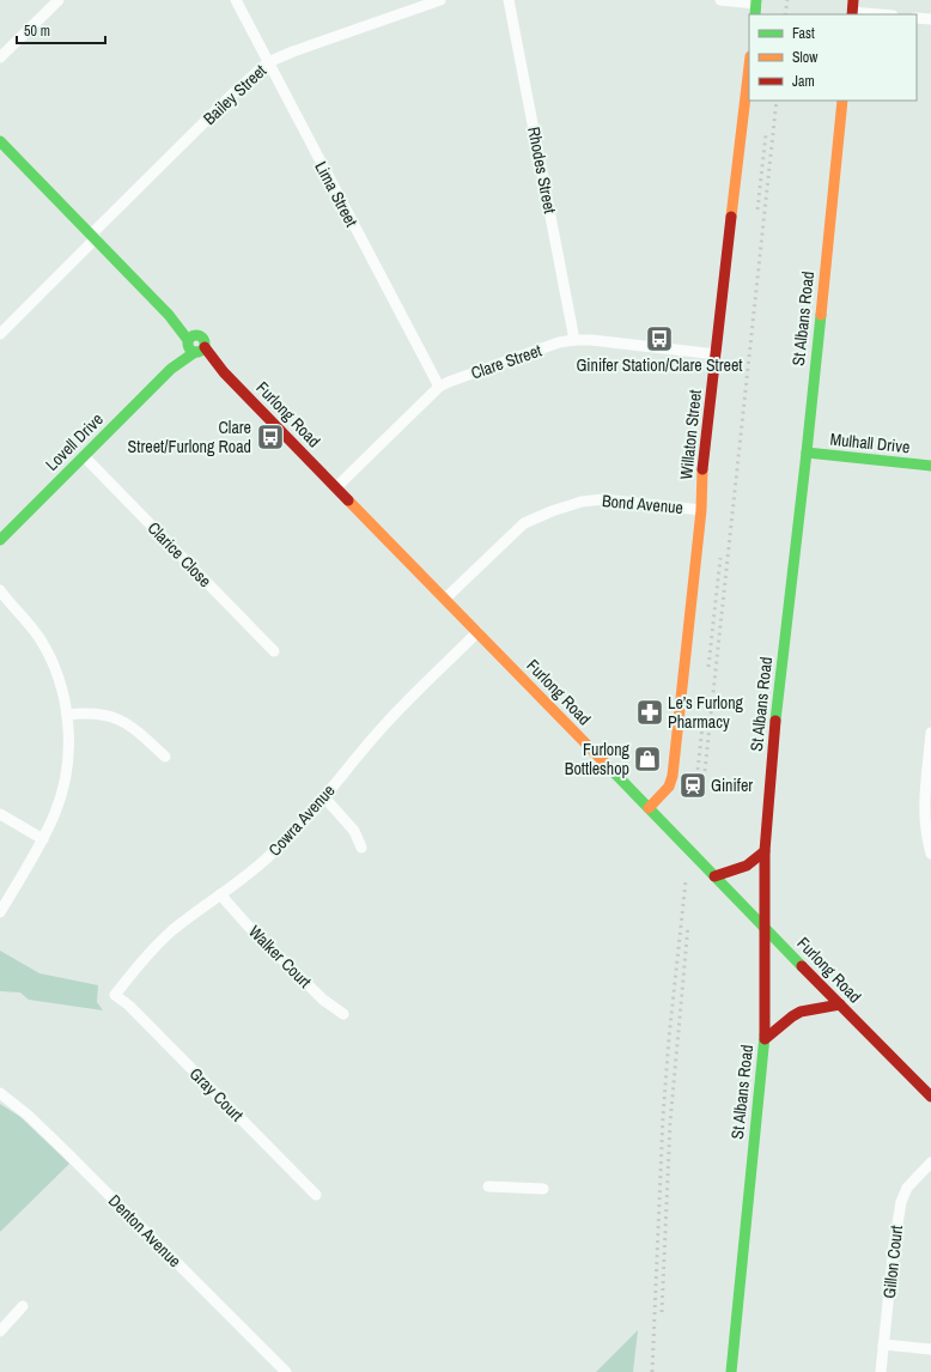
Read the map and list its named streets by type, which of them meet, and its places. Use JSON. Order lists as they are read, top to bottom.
{
  "streets": {
    "main road": [
      "St Albans Road",
      "Furlong Road",
      "Willaton Street",
      "Lovell Drive",
      "Mulhall Drive"
    ],
    "street": [
      "Bailey Street",
      "Rhodes Street",
      "Lima Street",
      "Clare Street",
      "Bond Avenue",
      "Clarice Close",
      "Cowra Avenue",
      "Walker Court",
      "Gray Court",
      "Denton Avenue",
      "Gillon Court"
    ]
  },
  "crossings": [
    ["Bailey Street", "Lima Street"],
    ["Bailey Street", "Furlong Road"],
    ["Rhodes Street", "Clare Street"],
    ["Lima Street", "Clare Street"],
    ["St Albans Road", "Furlong Road"],
    ["St Albans Road", "Mulhall Drive"],
    ["Clare Street", "Furlong Road"],
    ["Clare Street", "Willaton Street"],
    ["Furlong Road", "Willaton Street"],
    ["Furlong Road", "Lovell Drive"],
    ["Furlong Road", "Bond Avenue"],
    ["Furlong Road", "Cowra Avenue"],
    ["Willaton Street", "Bond Avenue"],
    ["Lovell Drive", "Clarice Close"],
    ["Cowra Avenue", "Walker Court"],
    ["Cowra Avenue", "Gray Court"]
  ],
  "places": {
    "bus stop": ["Ginifer Station/Clare Street", "Clare Street/Furlong Road"],
    "pharmacy": ["Le’s Furlong Pharmacy"],
    "shop": ["Furlong Bottleshop"],
    "station": ["Ginifer"]
  },
  "legend": ["Fast", "Slow", "Jam"],
  "scale_bar": "50 m"
}
